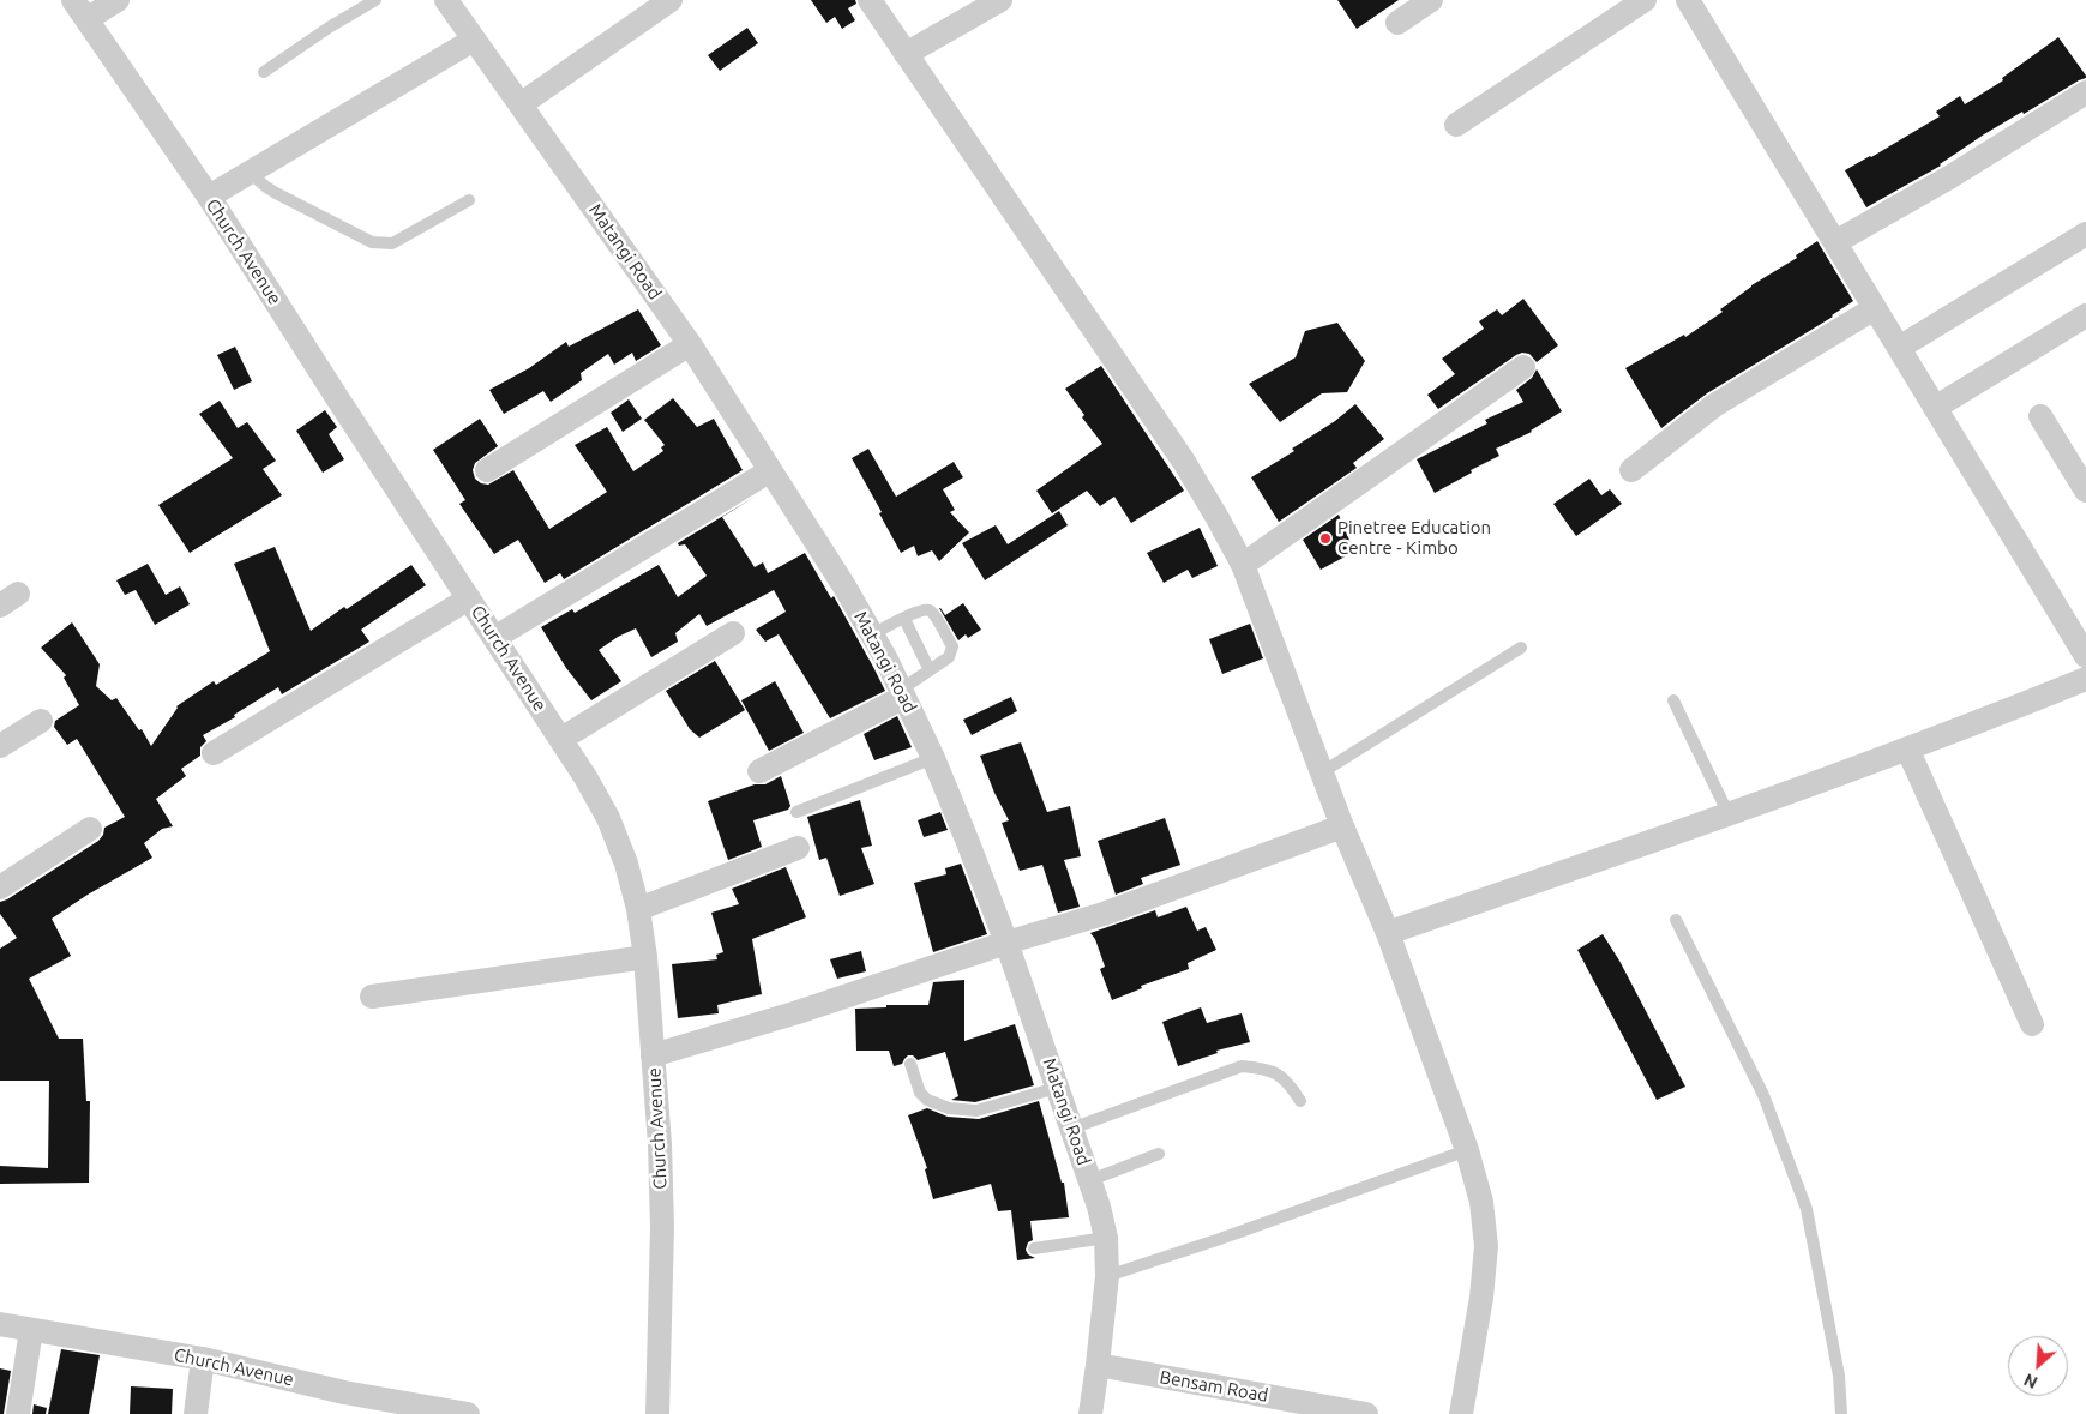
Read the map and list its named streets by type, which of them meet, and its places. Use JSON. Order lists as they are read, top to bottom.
{
  "streets": {
    "street": ["Church Avenue", "Matangi Road", "Bensam Road"]
  },
  "crossings": [
    ["Matangi Road", "Bensam Road"]
  ],
  "places": ["Pinetree Education Centre - Kimbo"],
  "north": "bottom left"
}
